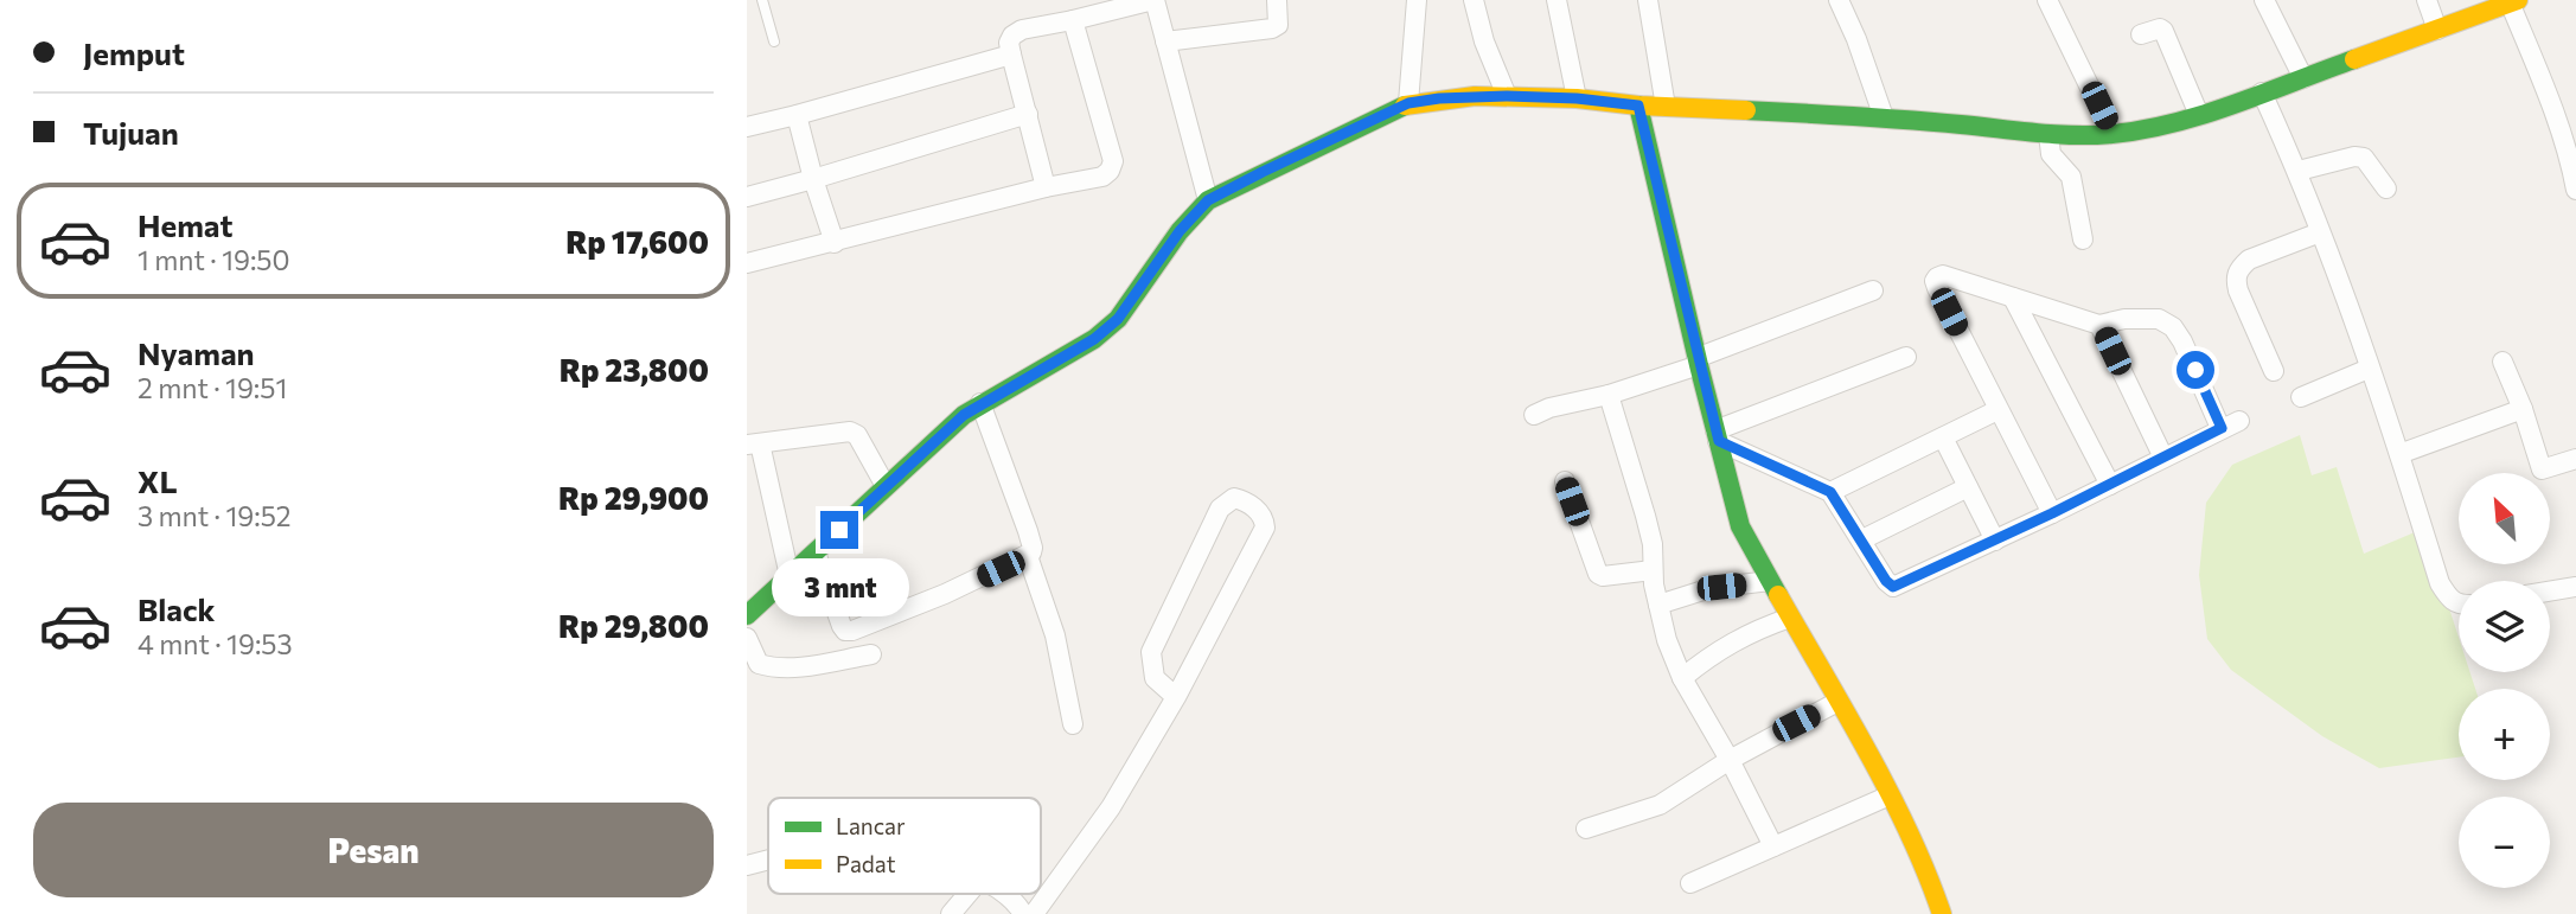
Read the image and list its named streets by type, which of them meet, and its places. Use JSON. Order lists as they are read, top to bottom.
{
  "legend": ["Lancar", "Padat"],
  "north": "top left",
  "page": {
    "banner": ["Jemput", "Tujuan"],
    "list": [
      {
        "name": "Hemat",
        "note": "1 mnt · 19:50",
        "value": "Rp 17,600"
      },
      {
        "name": "Nyaman",
        "note": "2 mnt · 19:51",
        "value": "Rp 23,800"
      },
      {
        "name": "XL",
        "note": "3 mnt · 19:52",
        "value": "Rp 29,900"
      },
      {
        "name": "Black",
        "note": "4 mnt · 19:53",
        "value": "Rp 29,800"
      }
    ],
    "map_buttons": ["+", "−"],
    "bubble": "3 mnt",
    "buttons": "Pesan"
  }
}
